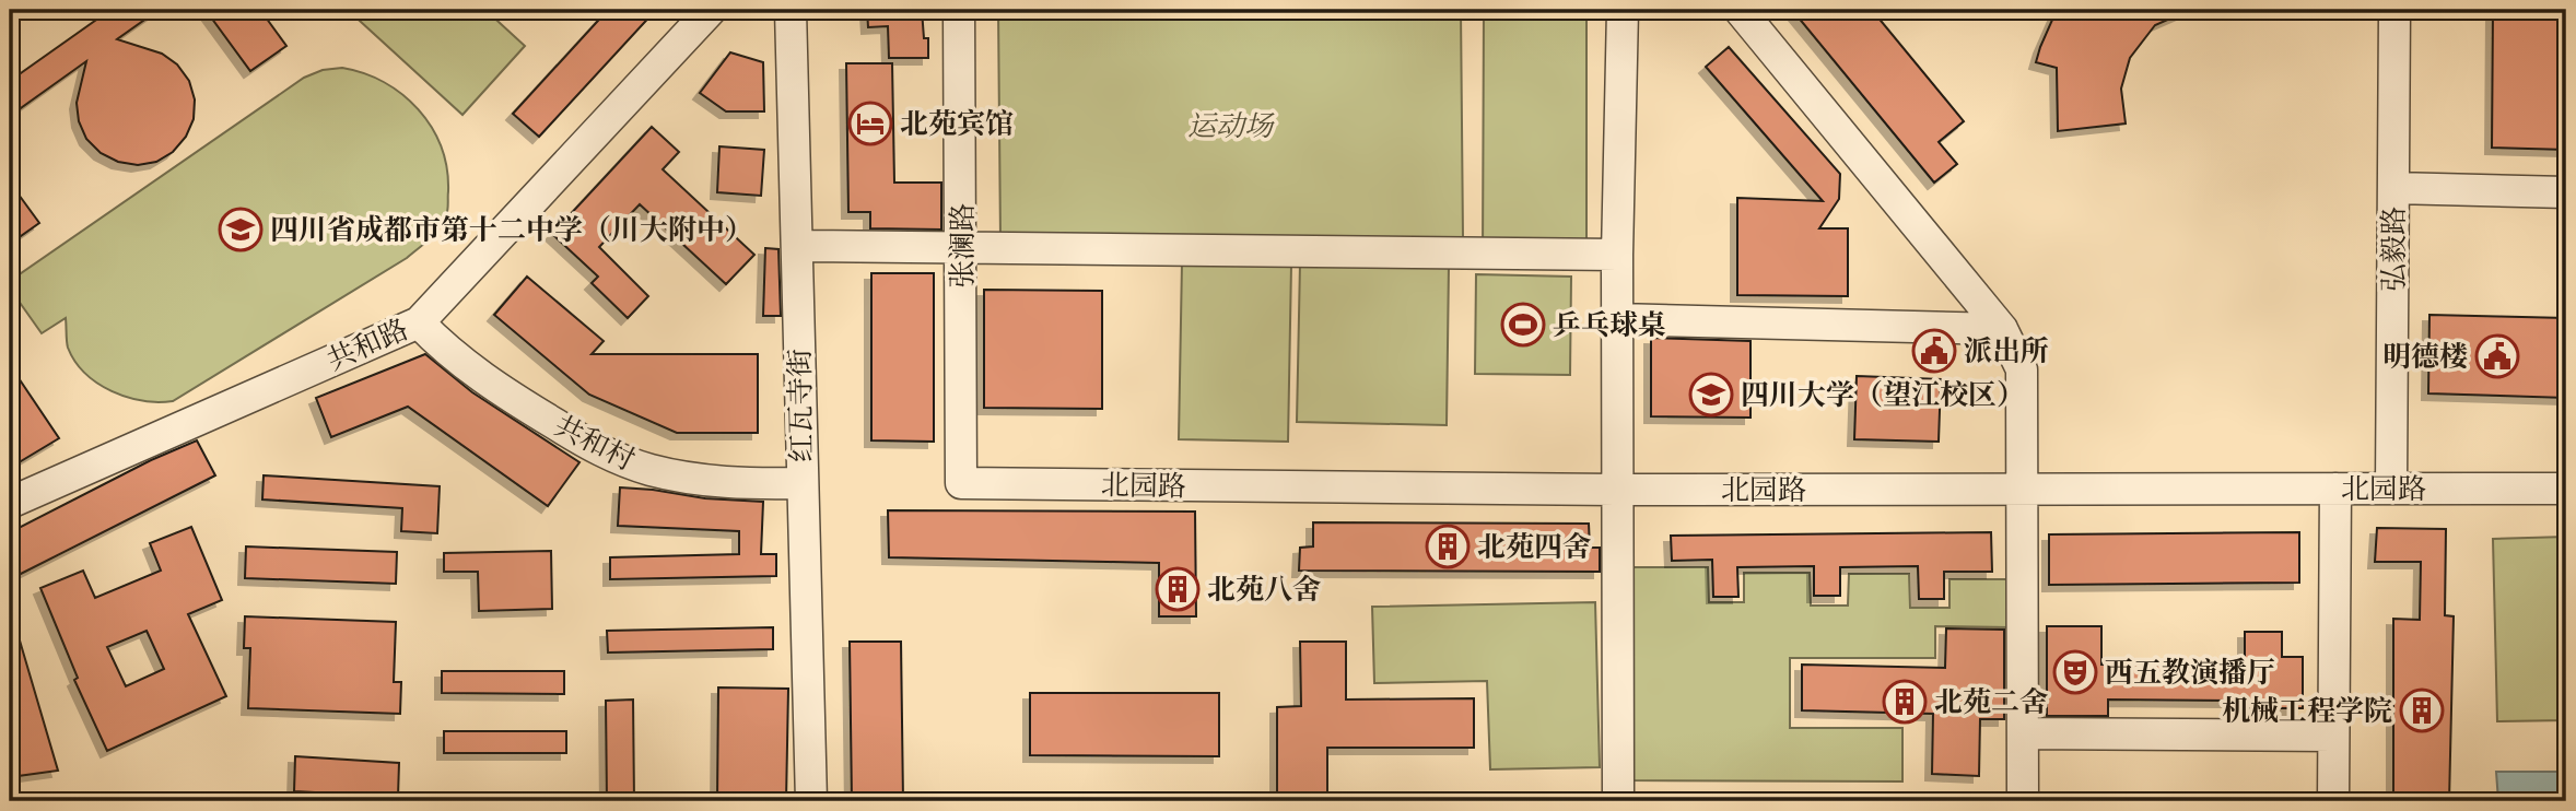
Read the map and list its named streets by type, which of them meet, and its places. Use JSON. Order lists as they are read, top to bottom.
{
  "streets": {
    "street": [
      "张澜路",
      "弘毅路",
      "共和路",
      "红瓦寺街",
      "共和村",
      "北园路"
    ]
  },
  "crossings": [
    ["张澜路", "北园路"],
    ["弘毅路", "北园路"],
    ["共和路", "共和村"],
    ["红瓦寺街", "共和村"]
  ],
  "parks": ["运动场"],
  "places": {
    "hotel": ["北苑宾馆"],
    "school or university": ["四川省成都市第十二中学（川大附中）", "四川大学（望江校区）"],
    "sports": ["乒乓球桌"],
    "public building": ["派出所", "明德楼"],
    "building": [
      "北苑四舍",
      "北苑八舍",
      "北苑二舍",
      "机械工程学院"
    ],
    "theatre": ["西五教演播厅"]
  }
}
